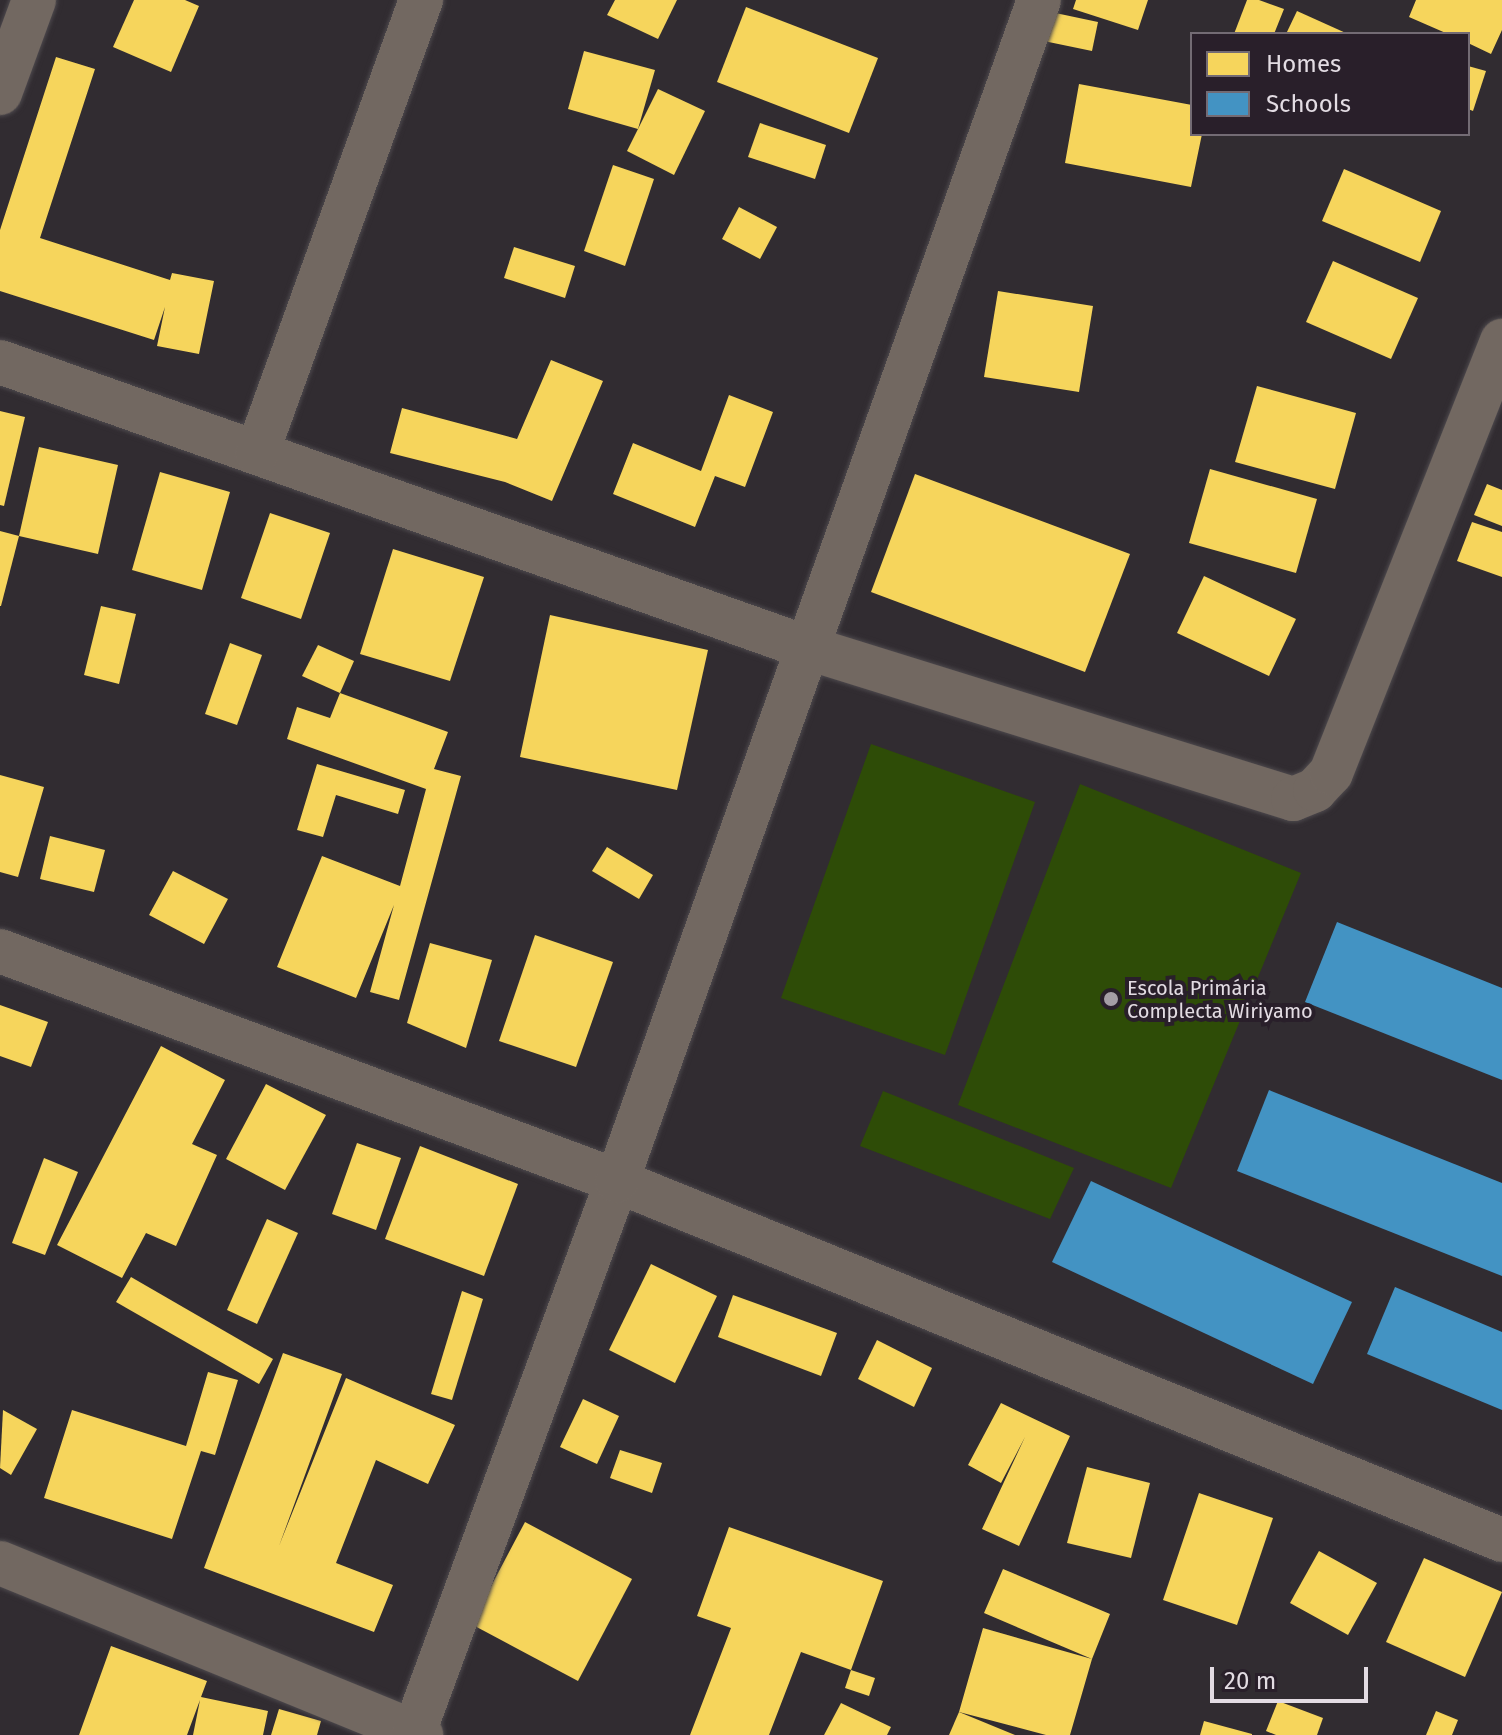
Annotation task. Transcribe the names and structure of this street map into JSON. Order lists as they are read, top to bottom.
{
  "places": ["Escola Primária Complecta Wiriyamo"],
  "legend": ["Homes", "Schools"],
  "scale_bar": "20 m"
}
